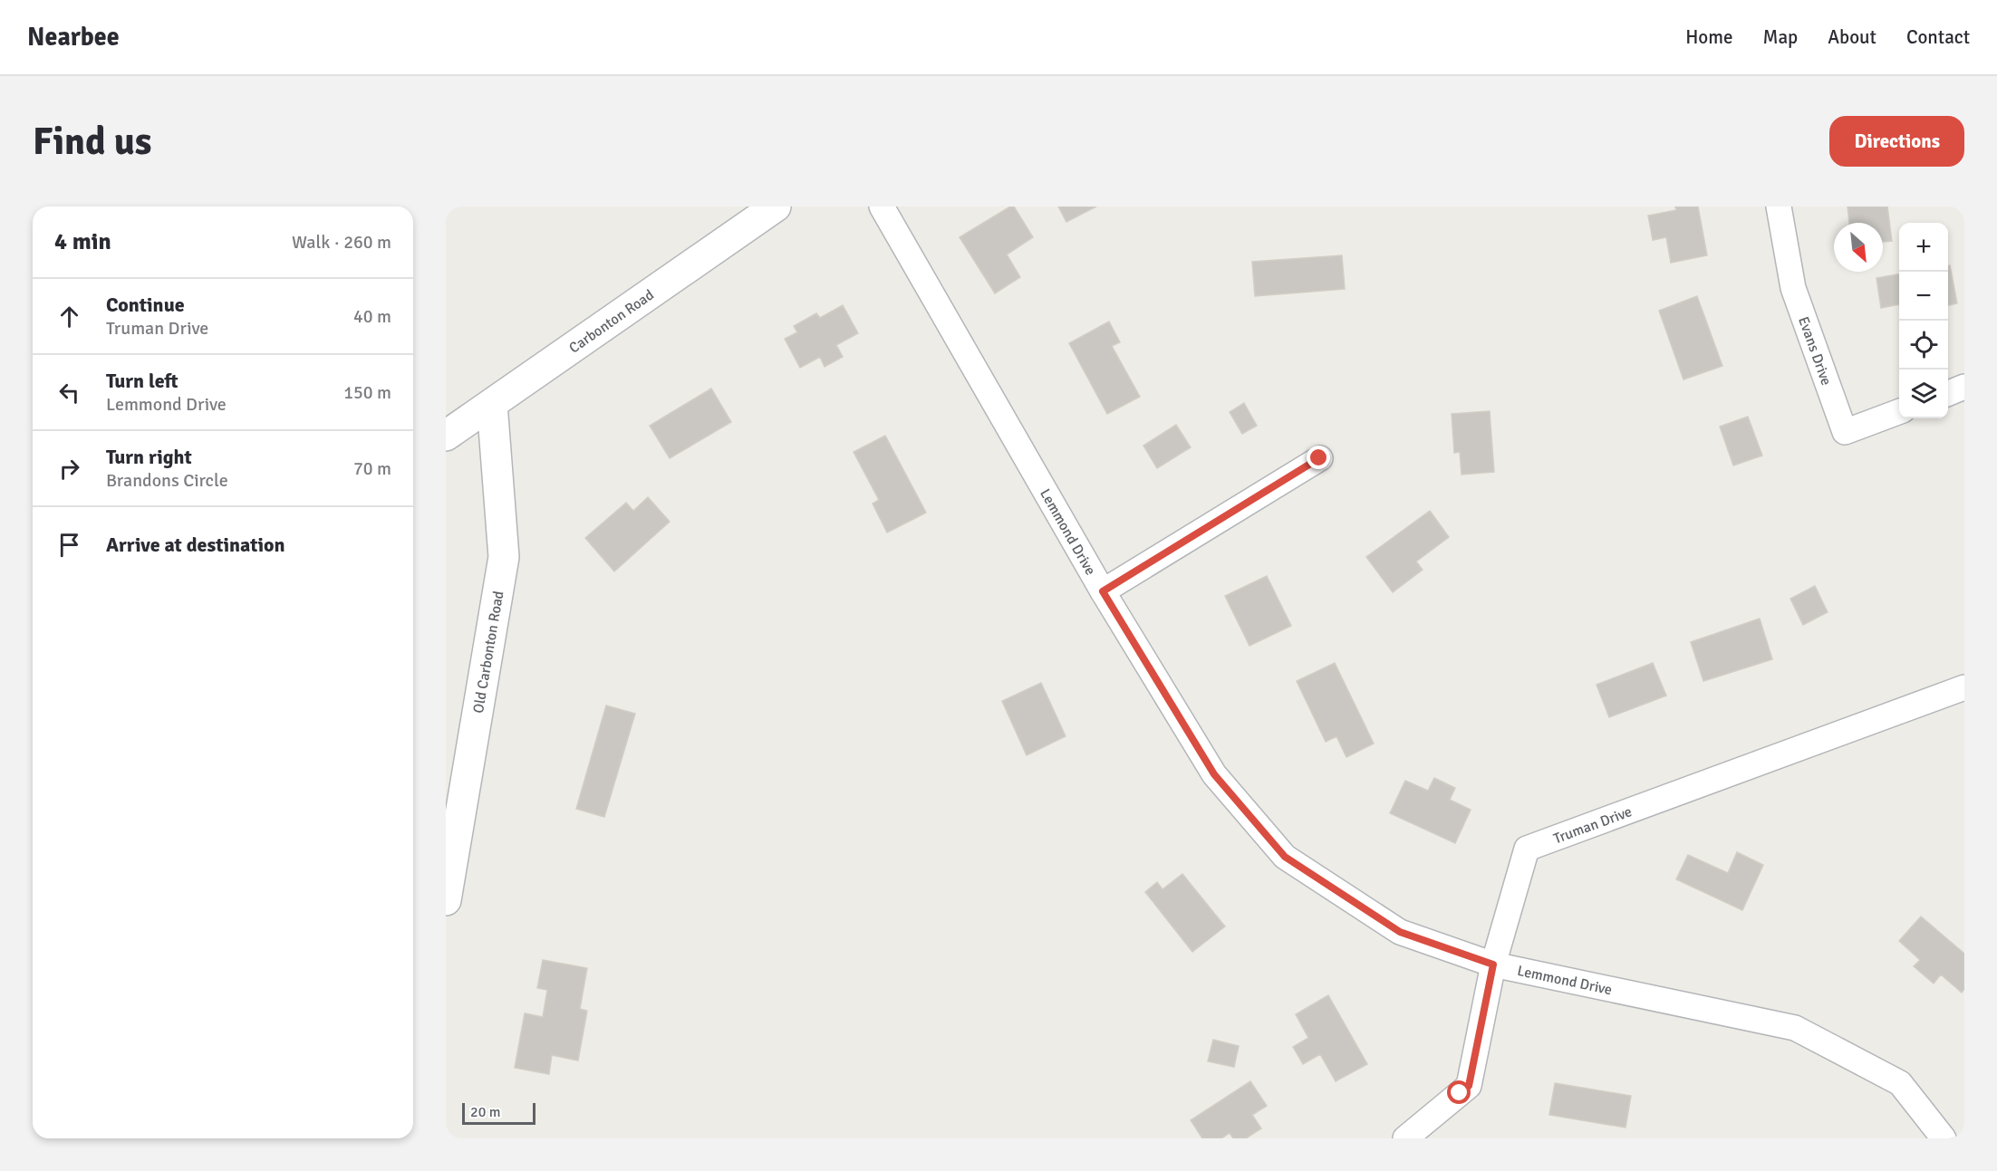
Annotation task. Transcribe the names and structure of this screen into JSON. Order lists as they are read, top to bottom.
{
  "streets": {
    "street": [
      "Carbonton Road",
      "Evans Drive",
      "Lemmond Drive",
      "Old Carbonton Road",
      "Truman Drive"
    ]
  },
  "crossings": [
    ["Carbonton Road", "Old Carbonton Road"],
    ["Lemmond Drive", "Truman Drive"]
  ],
  "scale_bar": "20 m",
  "north": "bottom right",
  "page": {
    "header": "Nearbee",
    "nav": [
      "Home",
      "Map",
      "About",
      "Contact"
    ],
    "buttons": "Directions",
    "title": "Find us",
    "heading": ["4 min", "Walk · 260 m"],
    "map_buttons": ["+", "−"],
    "list": [
      ["Continue", "Truman Drive", "40 m"],
      ["Turn left", "Lemmond Drive", "150 m"],
      ["Turn right", "Brandons Circle", "70 m"],
      "Arrive at destination"
    ],
    "scale": "20 m"
  }
}
